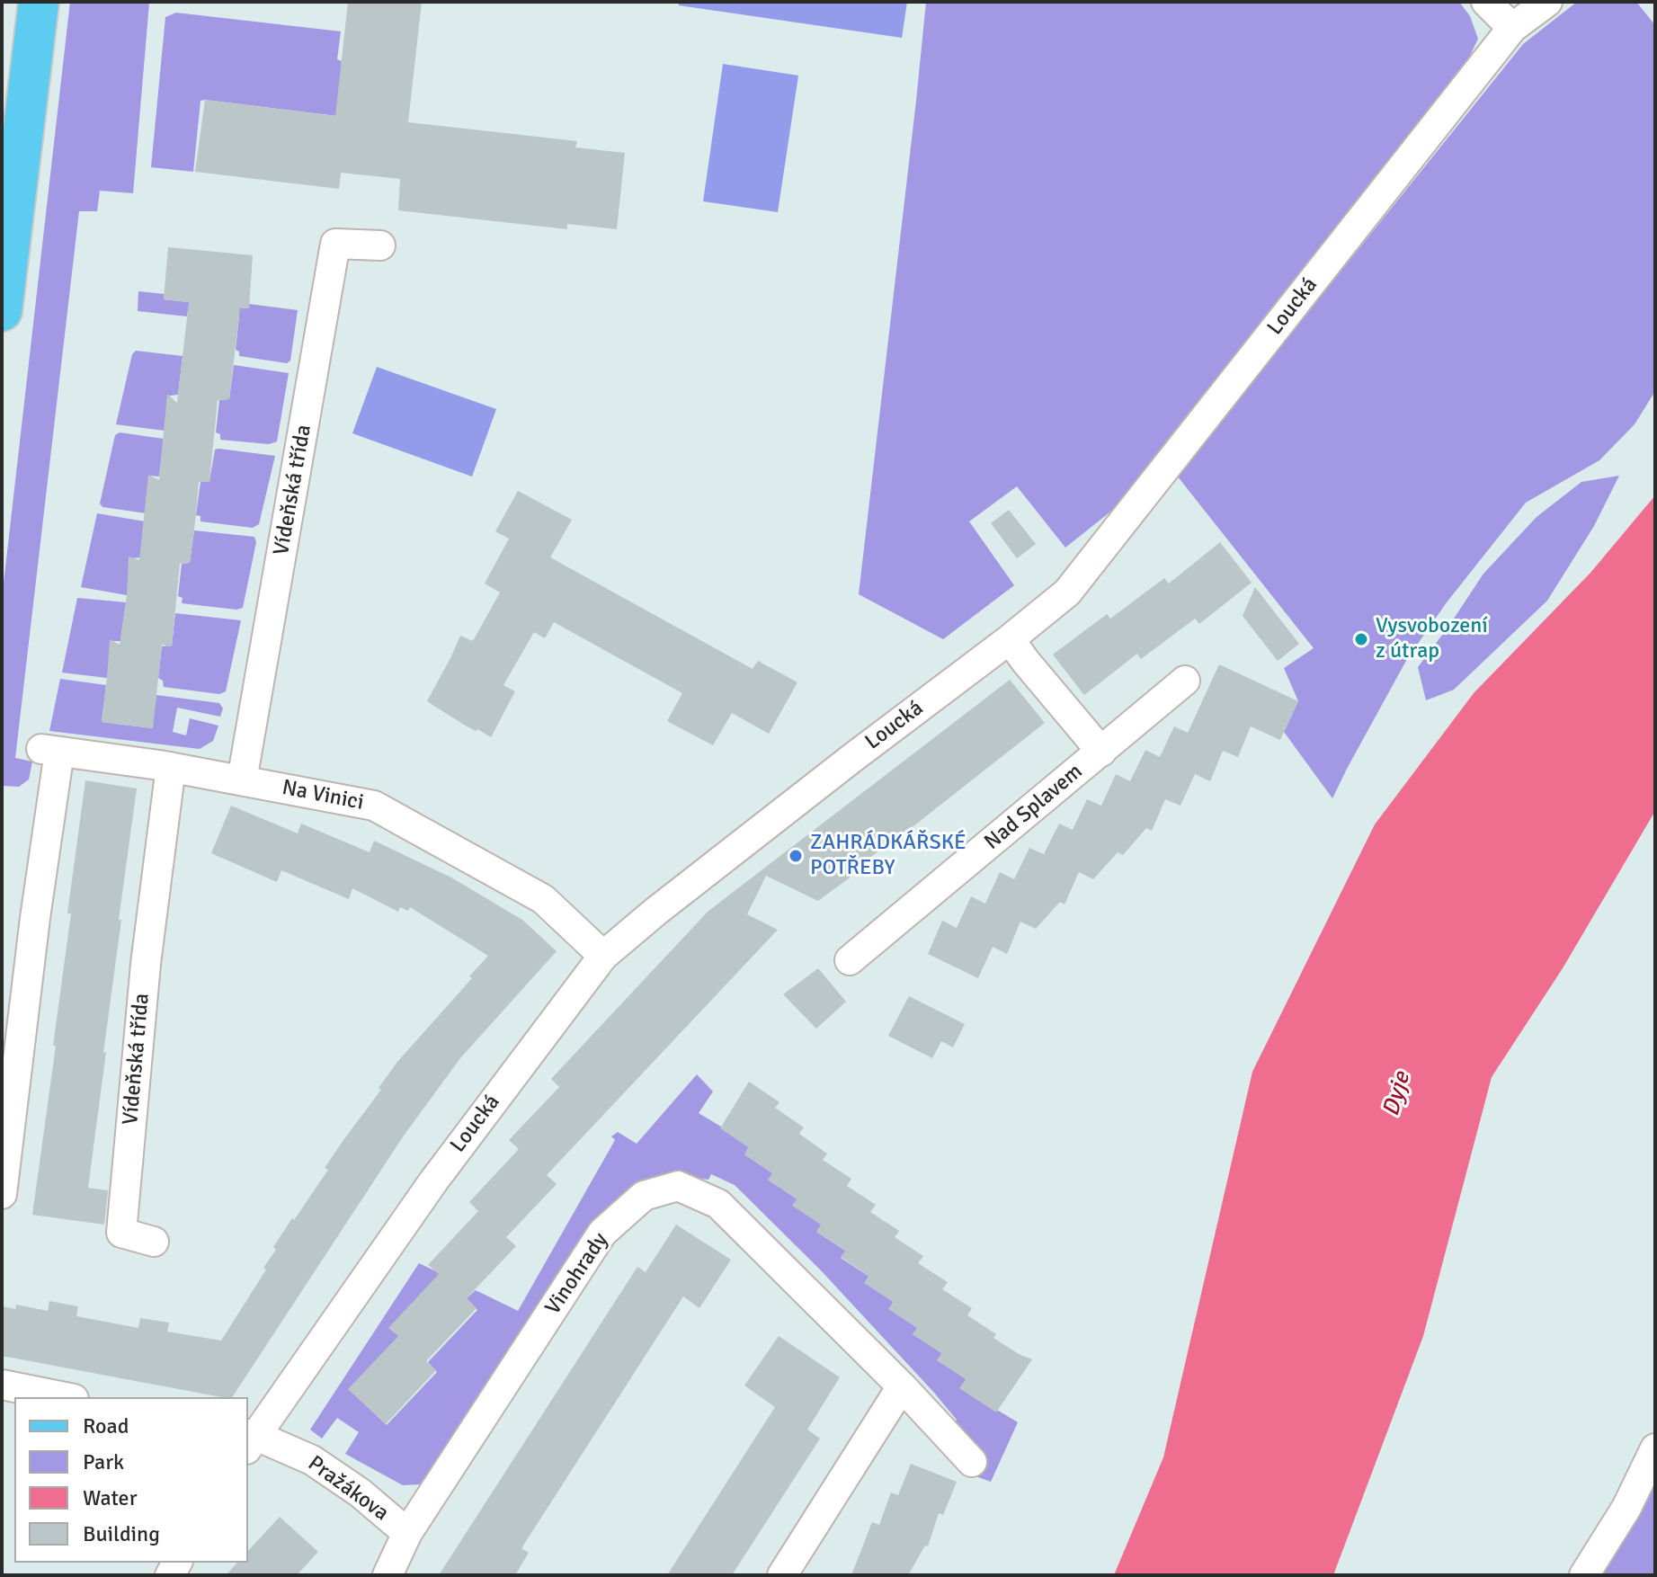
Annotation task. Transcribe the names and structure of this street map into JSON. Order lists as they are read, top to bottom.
{
  "streets": {
    "street": [
      "Loucká",
      "Vídeňská třída",
      "Na Vinici",
      "Nad Splavem",
      "Vinohrady",
      "Pražákova"
    ]
  },
  "crossings": [
    ["Loucká", "Na Vinici"],
    ["Loucká", "Pražákova"],
    ["Vídeňská třída", "Na Vinici"],
    ["Vinohrady", "Pražákova"]
  ],
  "water": ["Dyje"],
  "places": ["Vysvobození z útrap", "ZAHRÁDKÁŘSKÉ POTŘEBY"],
  "legend": [
    "Road",
    "Park",
    "Water",
    "Building"
  ]
}
